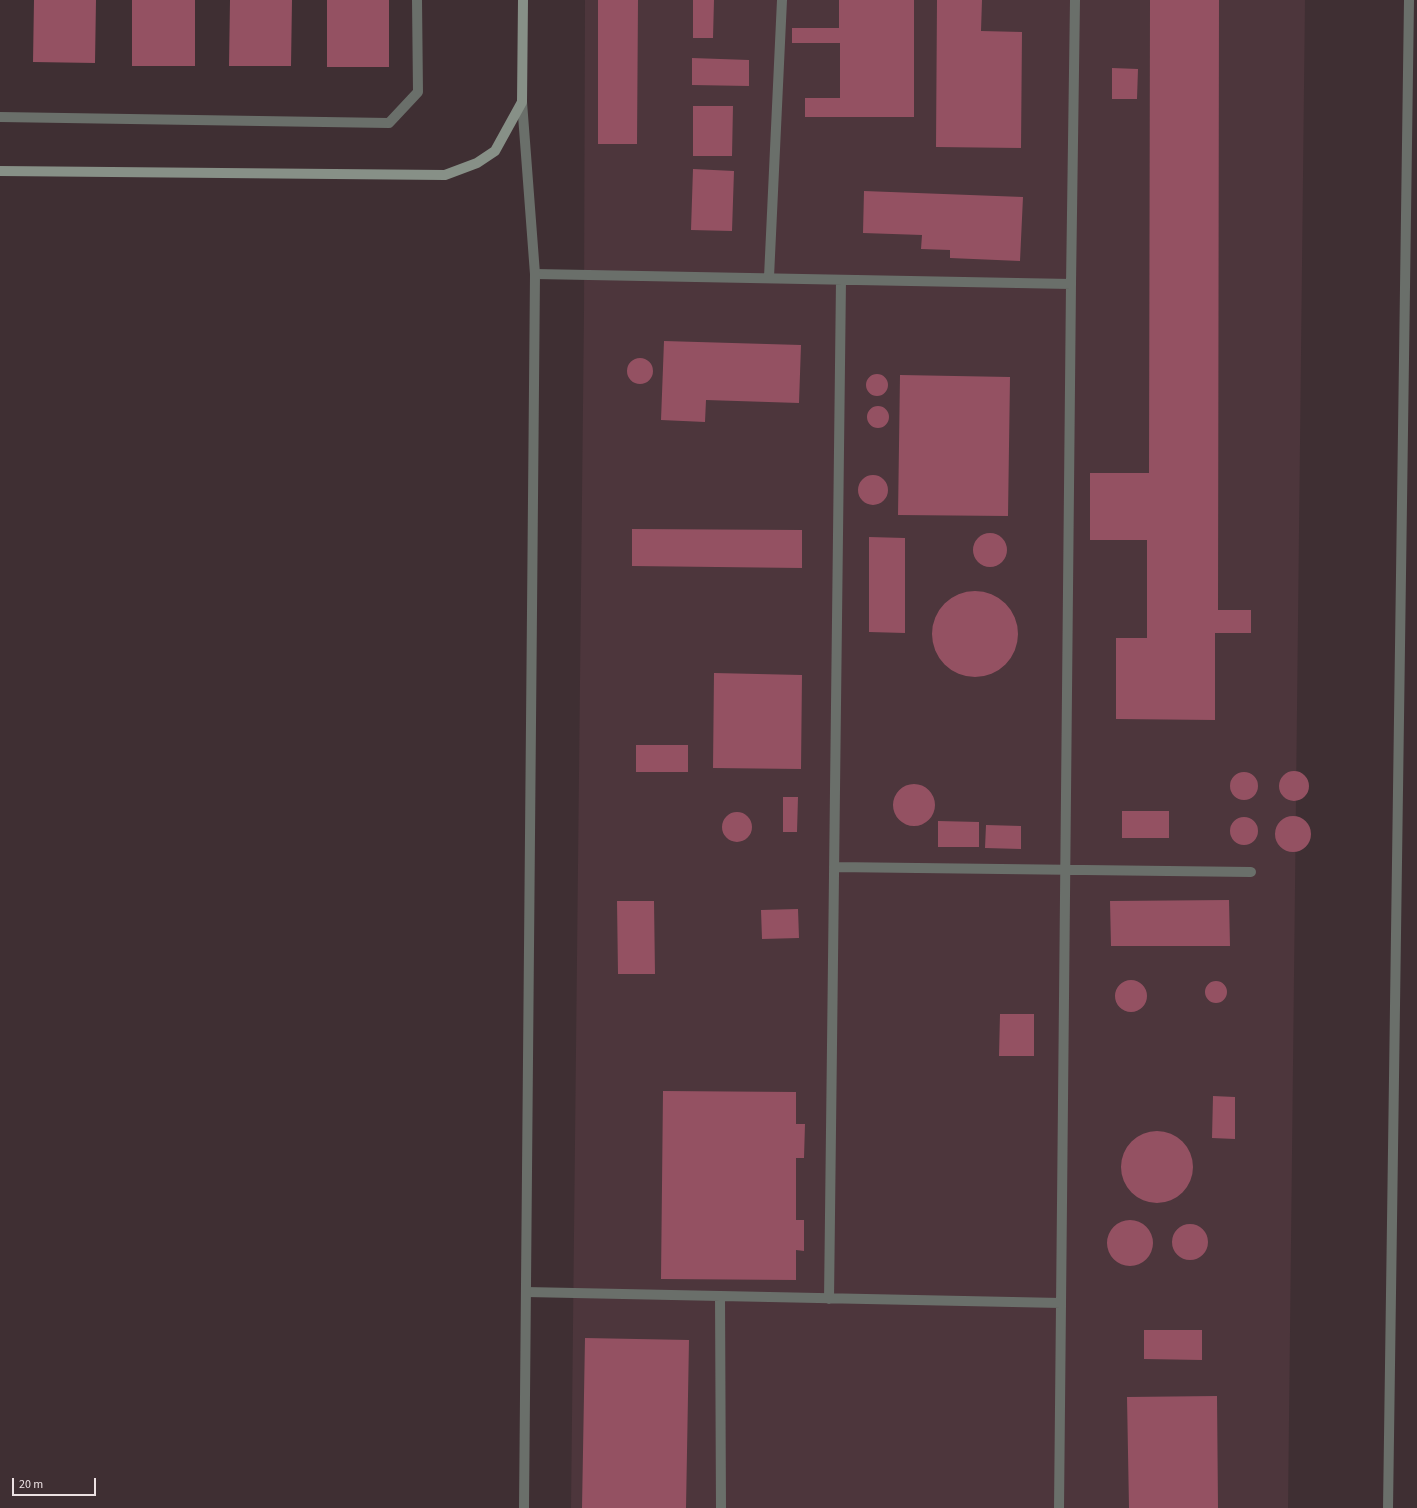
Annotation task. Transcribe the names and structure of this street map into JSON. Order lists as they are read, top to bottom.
{
  "scale_bar": "20 m"
}
